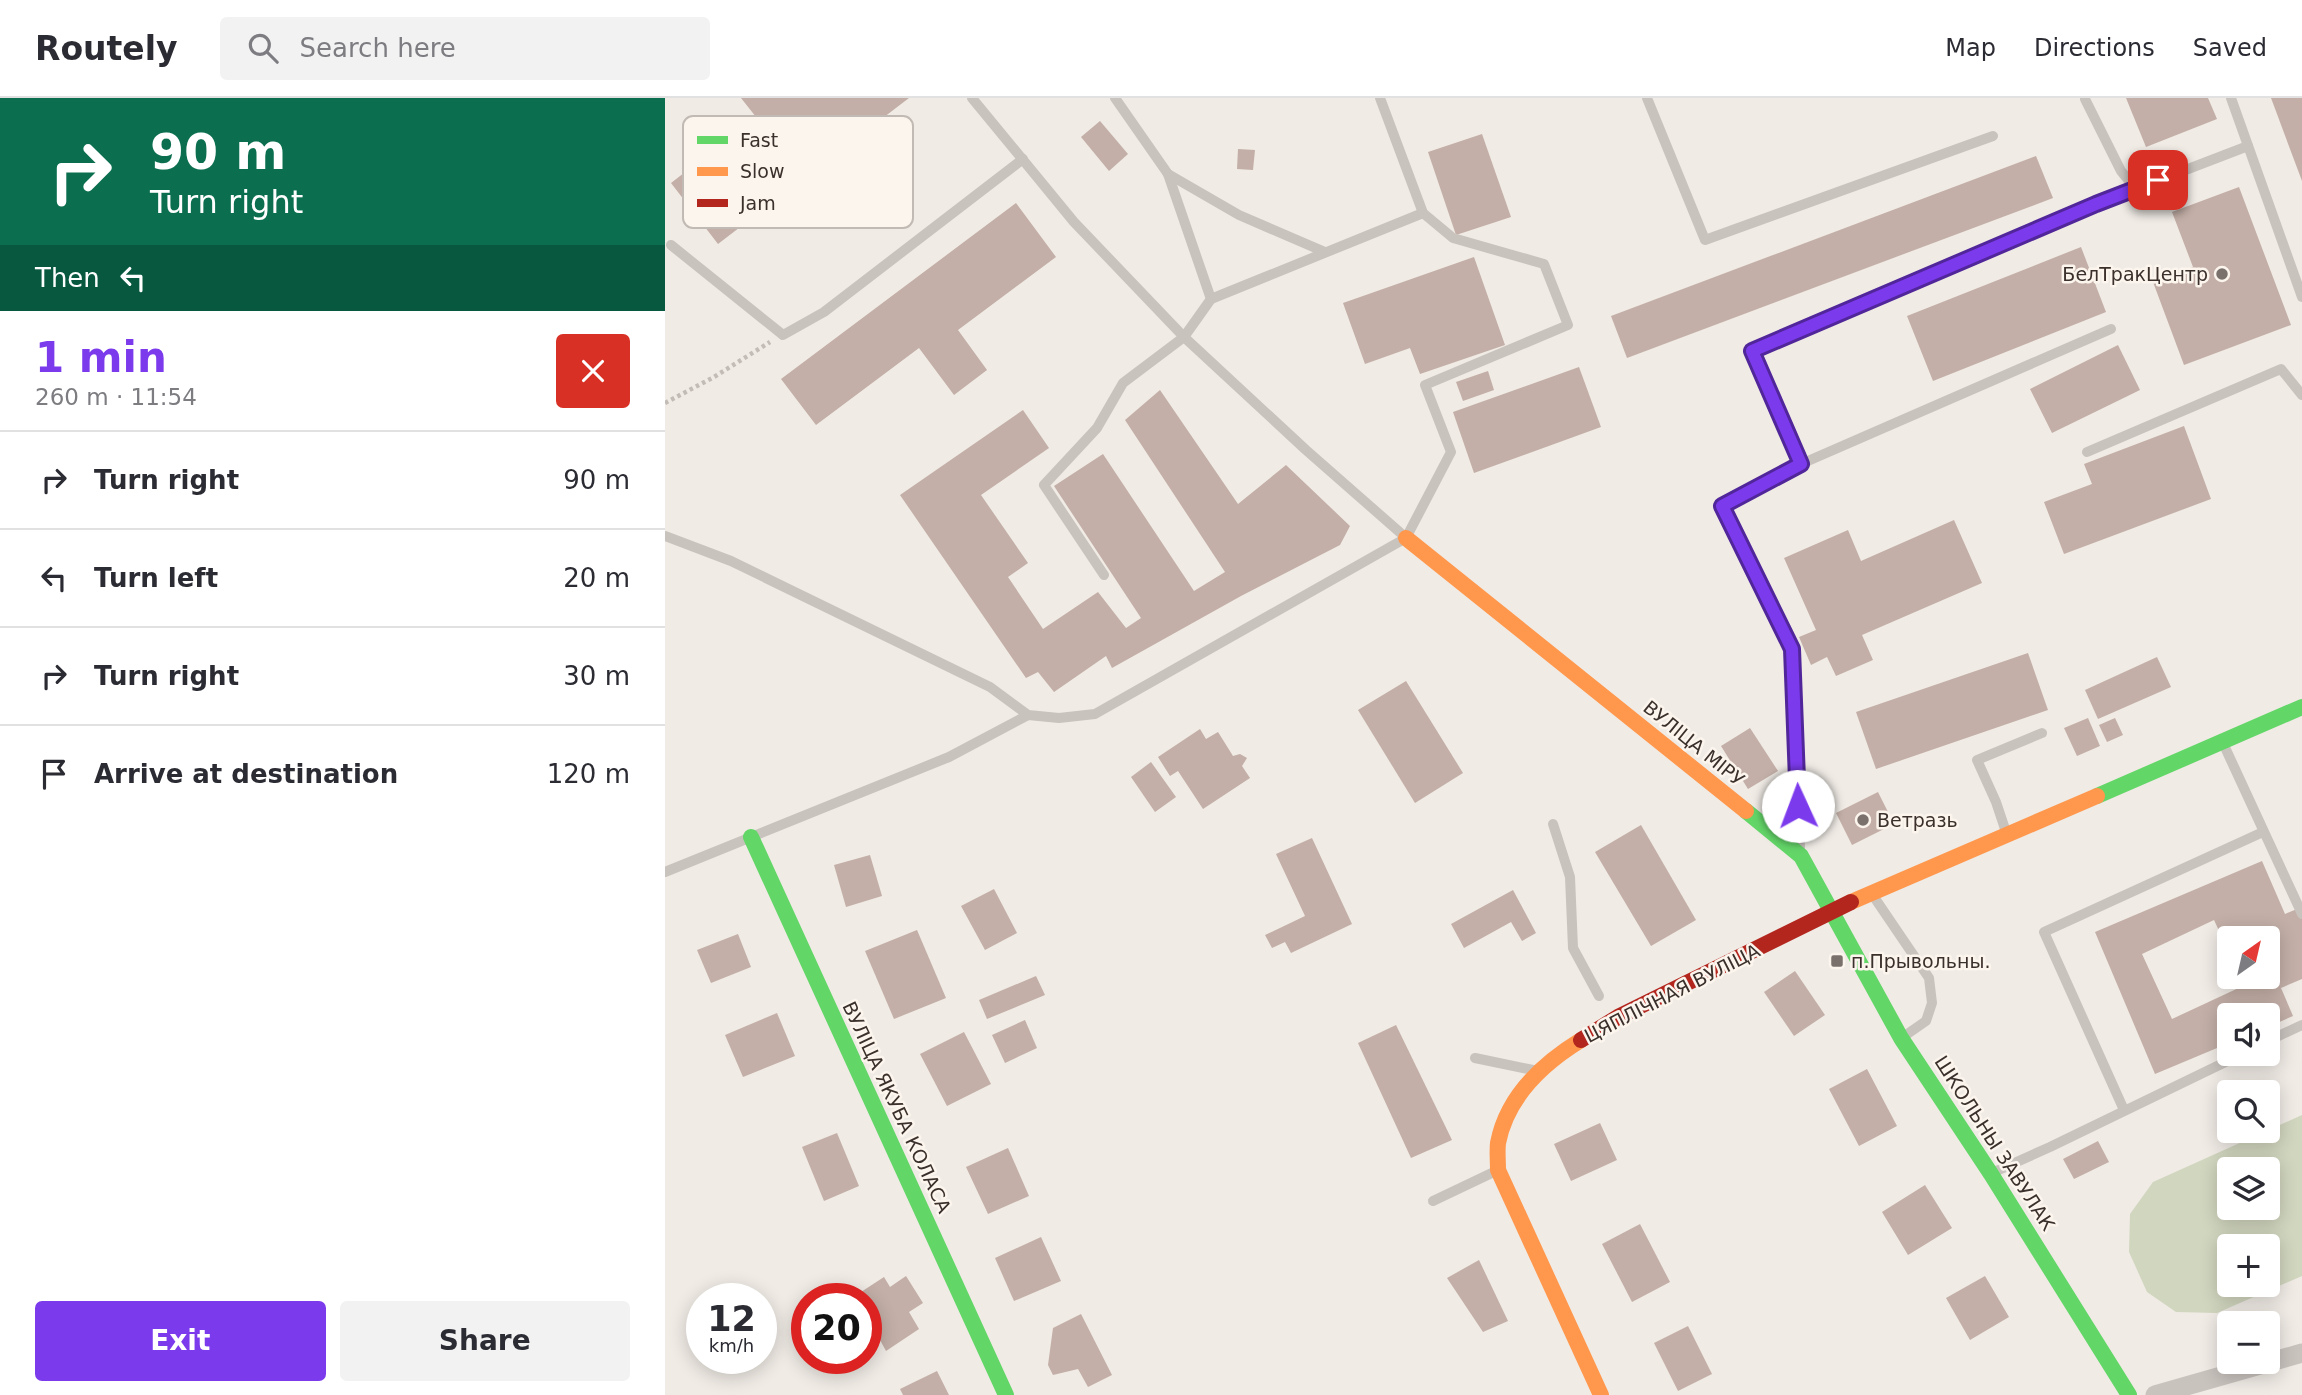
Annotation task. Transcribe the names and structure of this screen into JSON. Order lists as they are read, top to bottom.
{
  "streets": {
    "street": [
      "ВУЛІЦА МІРУ",
      "ЦЯПЛІЧНАЯ ВУЛІЦА",
      "ВУЛІЦА ЯКУБА КОЛАСА",
      "ШКОЛЬНЫ ЗАВУЛАК"
    ]
  },
  "crossings": [
    ["ВУЛІЦА МІРУ", "ЦЯПЛІЧНАЯ ВУЛІЦА"],
    ["ВУЛІЦА МІРУ", "ШКОЛЬНЫ ЗАВУЛАК"],
    ["ЦЯПЛІЧНАЯ ВУЛІЦА", "ШКОЛЬНЫ ЗАВУЛАК"]
  ],
  "places": {
    "other": ["БелТракЦентр", "Ветразь"],
    "transit": ["п.Прывольны."]
  },
  "legend": ["Fast", "Slow", "Jam"],
  "north": "top right",
  "page": {
    "header": "Routely",
    "search": "Search here",
    "nav": ["Map", "Directions", "Saved"],
    "turn": ["90 m", "Turn right"],
    "then": "Then",
    "heading": ["1 min", "260 m · 11:54"],
    "list": [
      {
        "name": "Turn right",
        "value": "90 m"
      },
      {
        "name": "Turn left",
        "value": "20 m"
      },
      {
        "name": "Turn right",
        "value": "30 m"
      },
      {
        "name": "Arrive at destination",
        "value": "120 m"
      }
    ],
    "map_buttons": ["+", "−"],
    "speed": "12 km/h",
    "limit": "20",
    "buttons": ["Exit", "Share"]
  }
}
